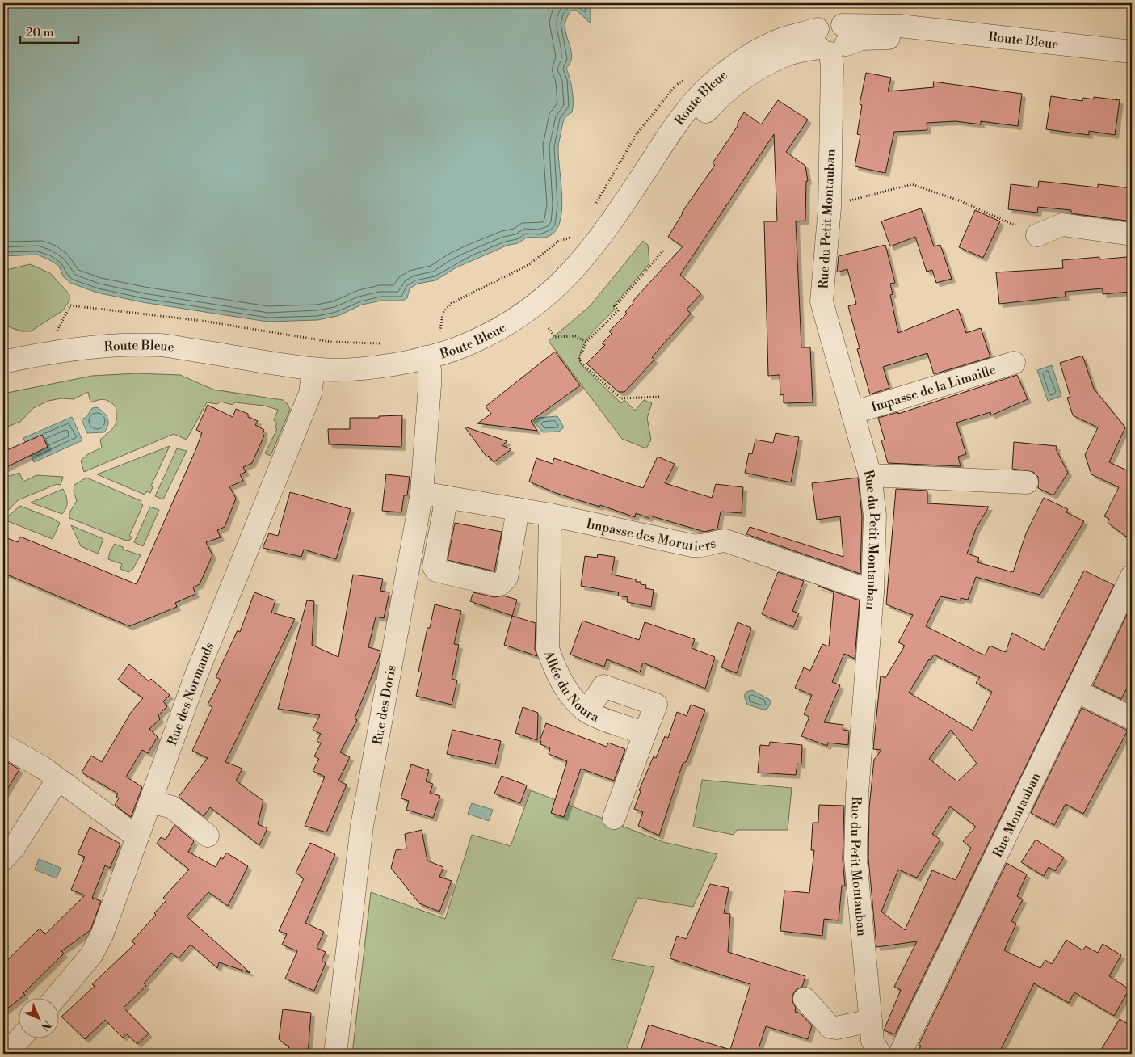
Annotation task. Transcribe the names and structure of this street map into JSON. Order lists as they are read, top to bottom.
{
  "streets": {
    "street": [
      "Route Bleue",
      "Rue du Petit Montauban",
      "Impasse de la Limaille",
      "Impasse des Morutiers",
      "Allée du Noura",
      "Rue des Normands",
      "Rue des Doris",
      "Rue Montauban"
    ]
  },
  "crossings": [
    ["Route Bleue", "Rue du Petit Montauban"],
    ["Route Bleue", "Rue des Normands"],
    ["Route Bleue", "Rue des Doris"],
    ["Rue du Petit Montauban", "Impasse de la Limaille"],
    ["Rue du Petit Montauban", "Impasse des Morutiers"],
    ["Impasse des Morutiers", "Allée du Noura"],
    ["Impasse des Morutiers", "Rue des Doris"]
  ],
  "scale_bar": "20 m",
  "north": "bottom right"
}
